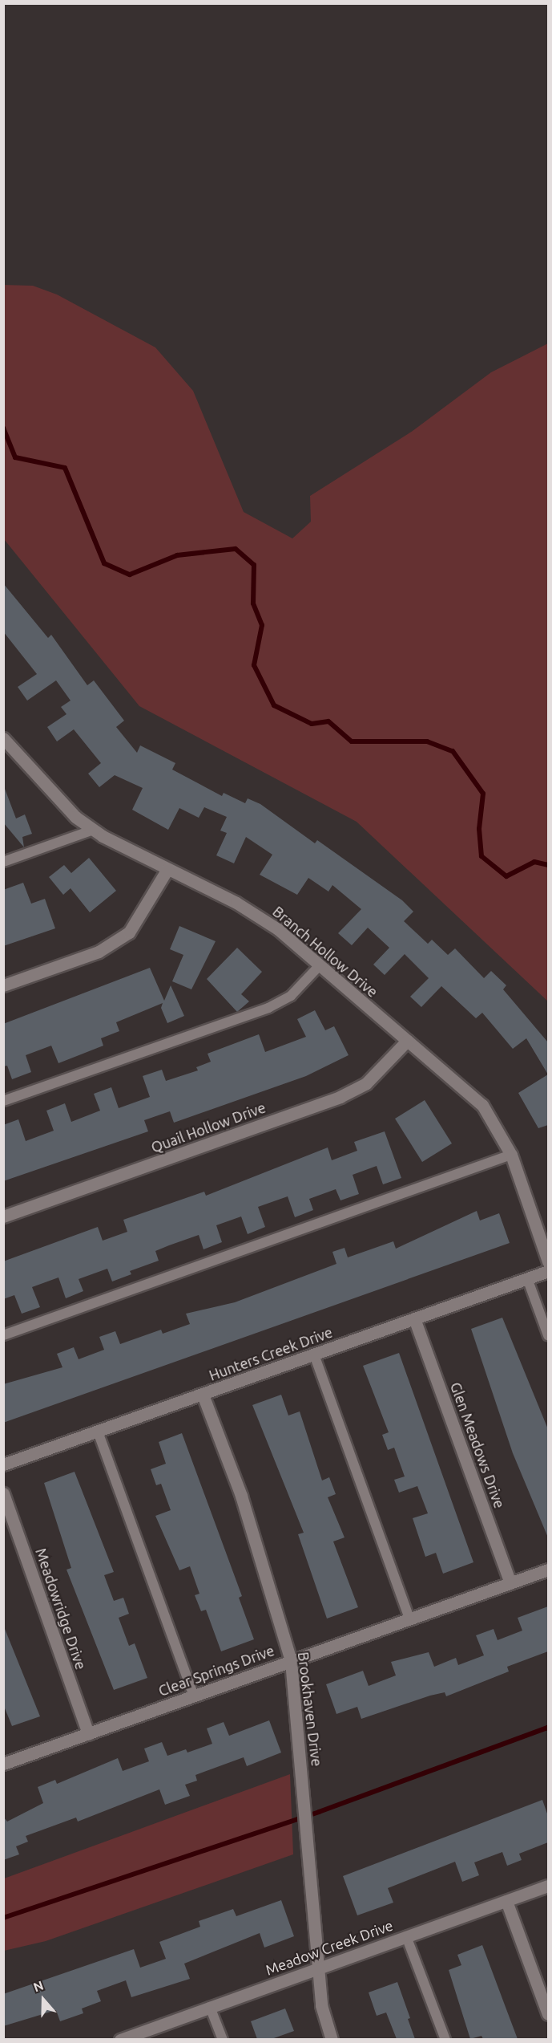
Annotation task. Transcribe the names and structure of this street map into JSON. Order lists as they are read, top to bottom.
{
  "streets": {
    "street": [
      "Branch Hollow Drive",
      "Quail Hollow Drive",
      "Hunters Creek Drive",
      "Glen Meadows Drive",
      "Meadowridge Drive",
      "Clear Springs Drive",
      "Brookhaven Drive",
      "Meadow Creek Drive"
    ]
  },
  "crossings": [
    ["Branch Hollow Drive", "Quail Hollow Drive"],
    ["Hunters Creek Drive", "Glen Meadows Drive"],
    ["Hunters Creek Drive", "Brookhaven Drive"],
    ["Glen Meadows Drive", "Clear Springs Drive"],
    ["Meadowridge Drive", "Clear Springs Drive"],
    ["Clear Springs Drive", "Brookhaven Drive"],
    ["Brookhaven Drive", "Meadow Creek Drive"]
  ],
  "north": "top"
}
